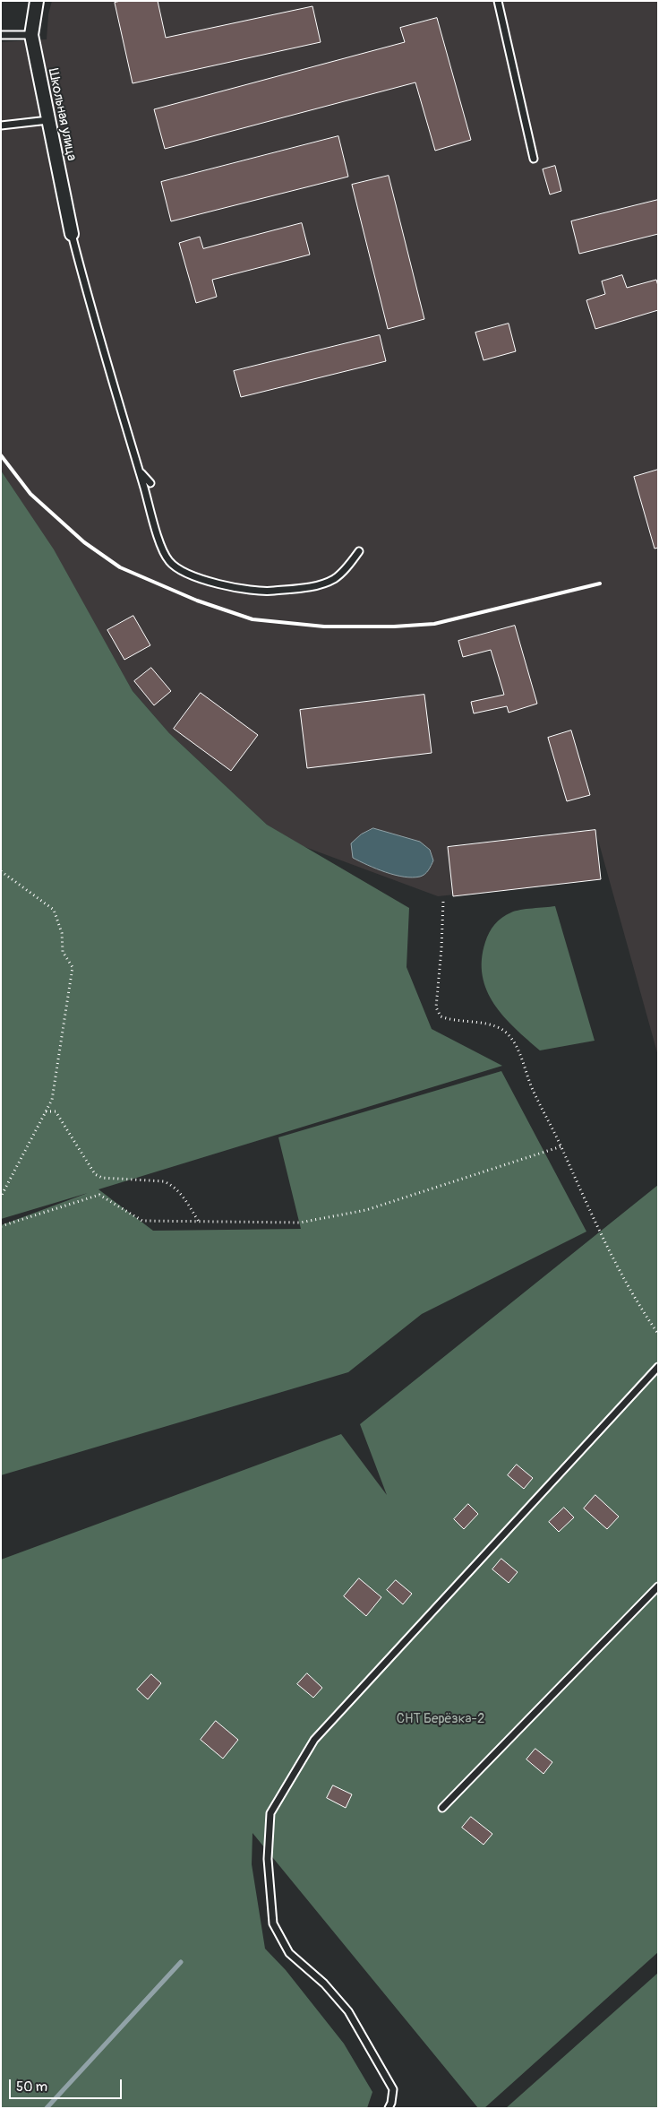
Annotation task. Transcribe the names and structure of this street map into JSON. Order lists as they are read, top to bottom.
{
  "streets": {
    "street": ["Школьная улица"]
  },
  "parks": ["СНТ Берёзка-2"],
  "scale_bar": "50 m"
}
